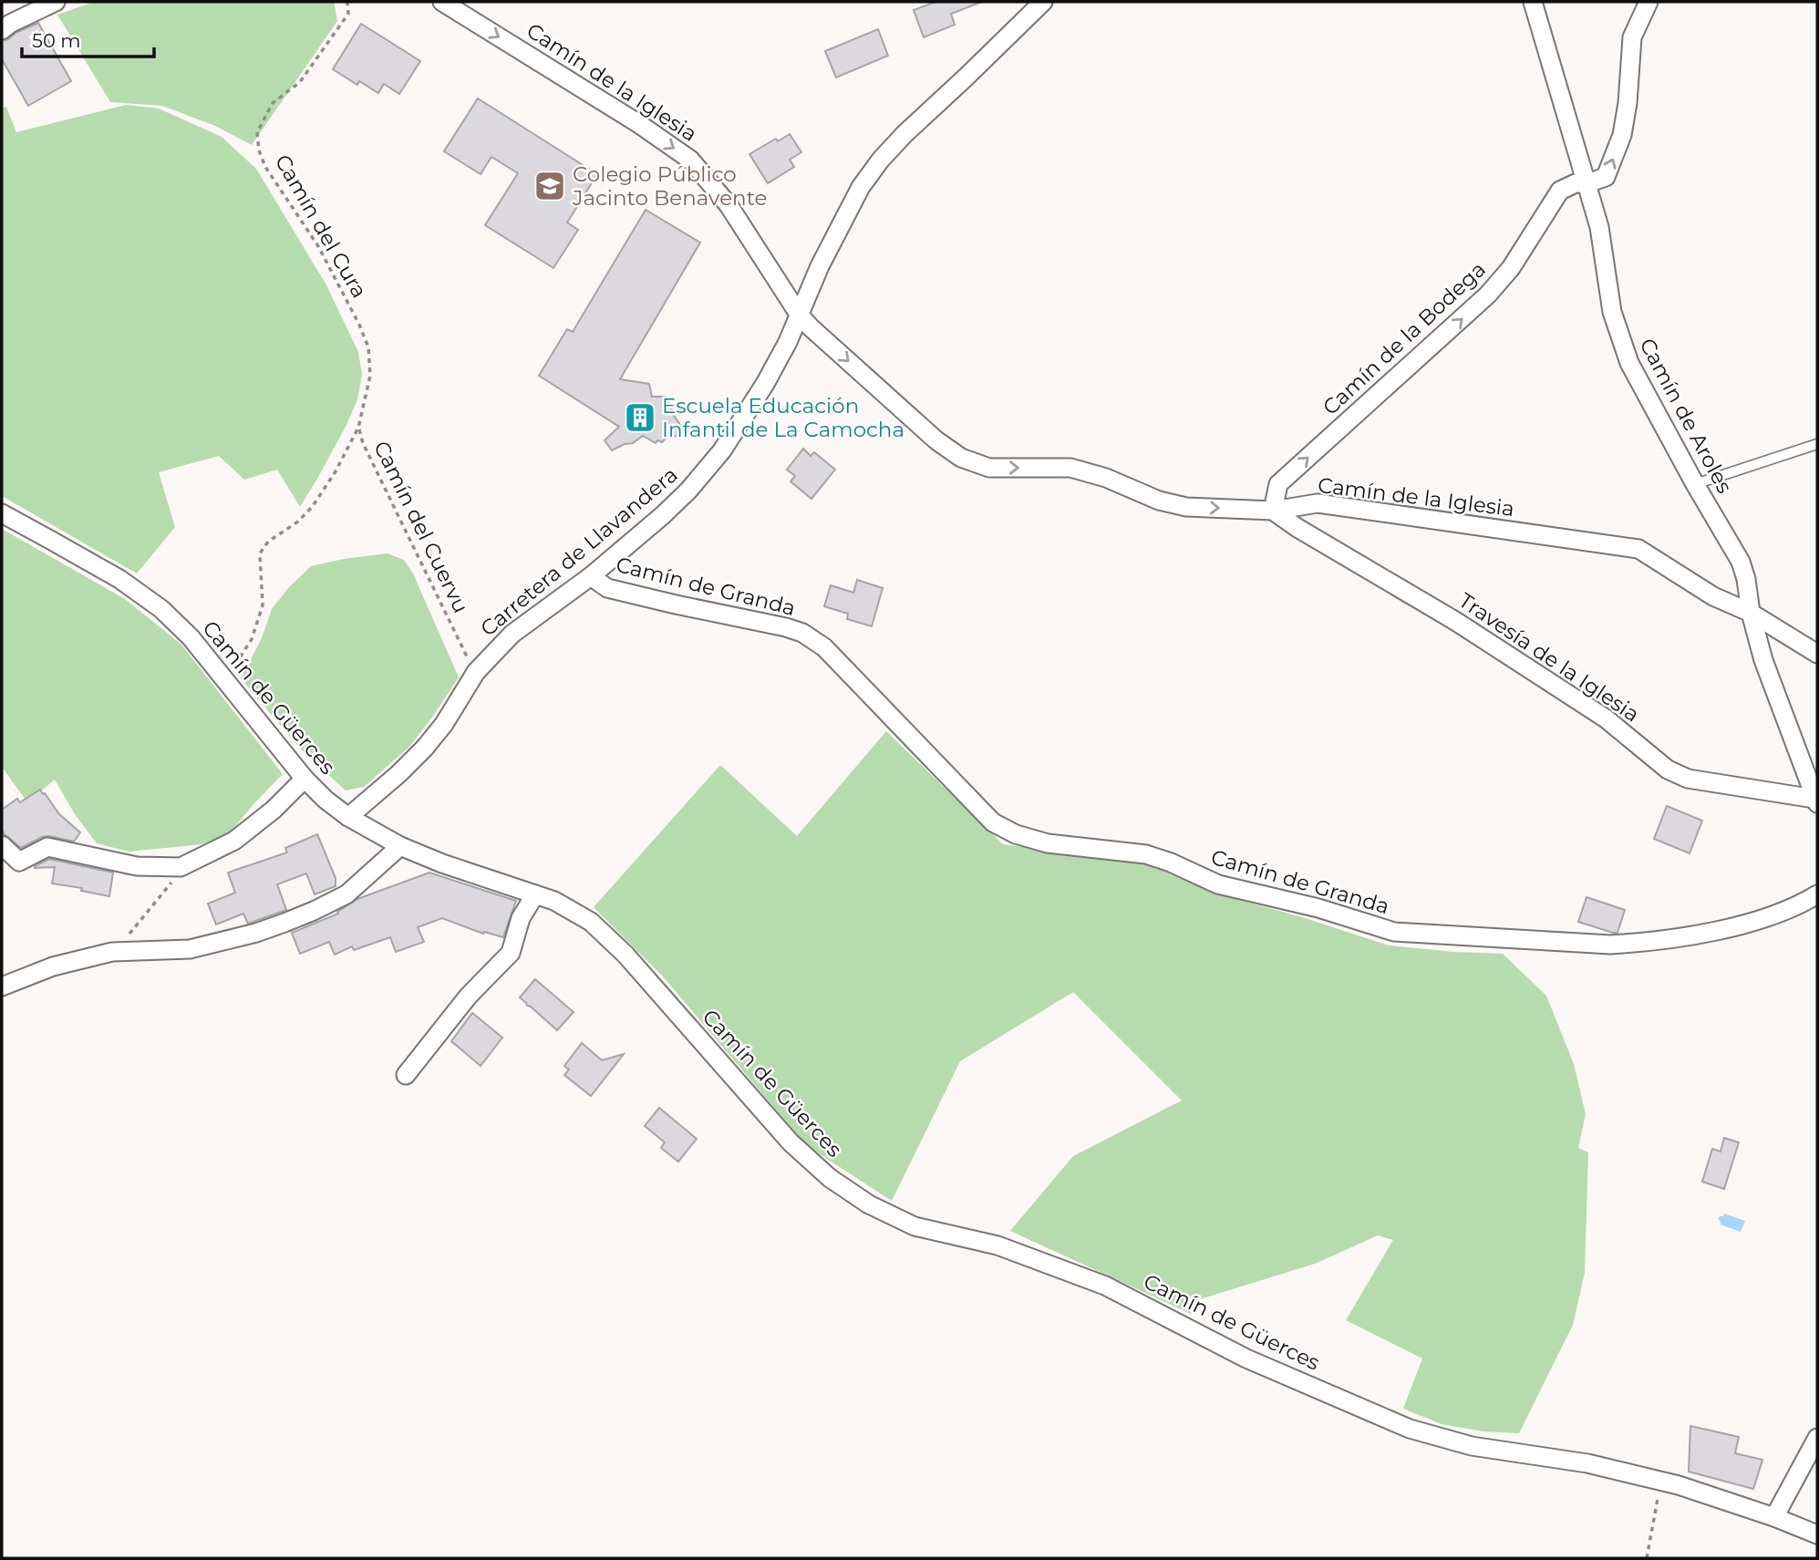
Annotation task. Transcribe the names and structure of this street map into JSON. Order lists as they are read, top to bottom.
{
  "streets": {
    "street": [
      "Camín de la Iglesia",
      "Camín de la Bodega",
      "Camín de Aroles",
      "Carretera de Llavandera",
      "Camín de Granda",
      "Travesía de la Iglesia",
      "Camín de Güerces"
    ],
    "path": ["Camín del Cura", "Camín del Cuervu"]
  },
  "crossings": [
    ["Camín de la Iglesia", "Camín de la Bodega"],
    ["Camín de la Iglesia", "Camín de Aroles"],
    ["Camín de la Iglesia", "Carretera de Llavandera"],
    ["Camín de la Iglesia", "Travesía de la Iglesia"],
    ["Camín del Cura", "Camín del Cuervu"],
    ["Camín del Cura", "Camín de Güerces"],
    ["Camín de la Bodega", "Camín de Aroles"],
    ["Camín de la Bodega", "Travesía de la Iglesia"],
    ["Camín de Aroles", "Travesía de la Iglesia"],
    ["Camín del Cuervu", "Carretera de Llavandera"],
    ["Carretera de Llavandera", "Camín de Granda"],
    ["Carretera de Llavandera", "Camín de Güerces"]
  ],
  "one_way": ["Camín de la Iglesia", "Camín de la Bodega"],
  "places": {
    "school or university": ["Colegio Público Jacinto Benavente"],
    "building": ["Escuela Educación Infantil de La Camocha"]
  },
  "scale_bar": "50 m"
}
